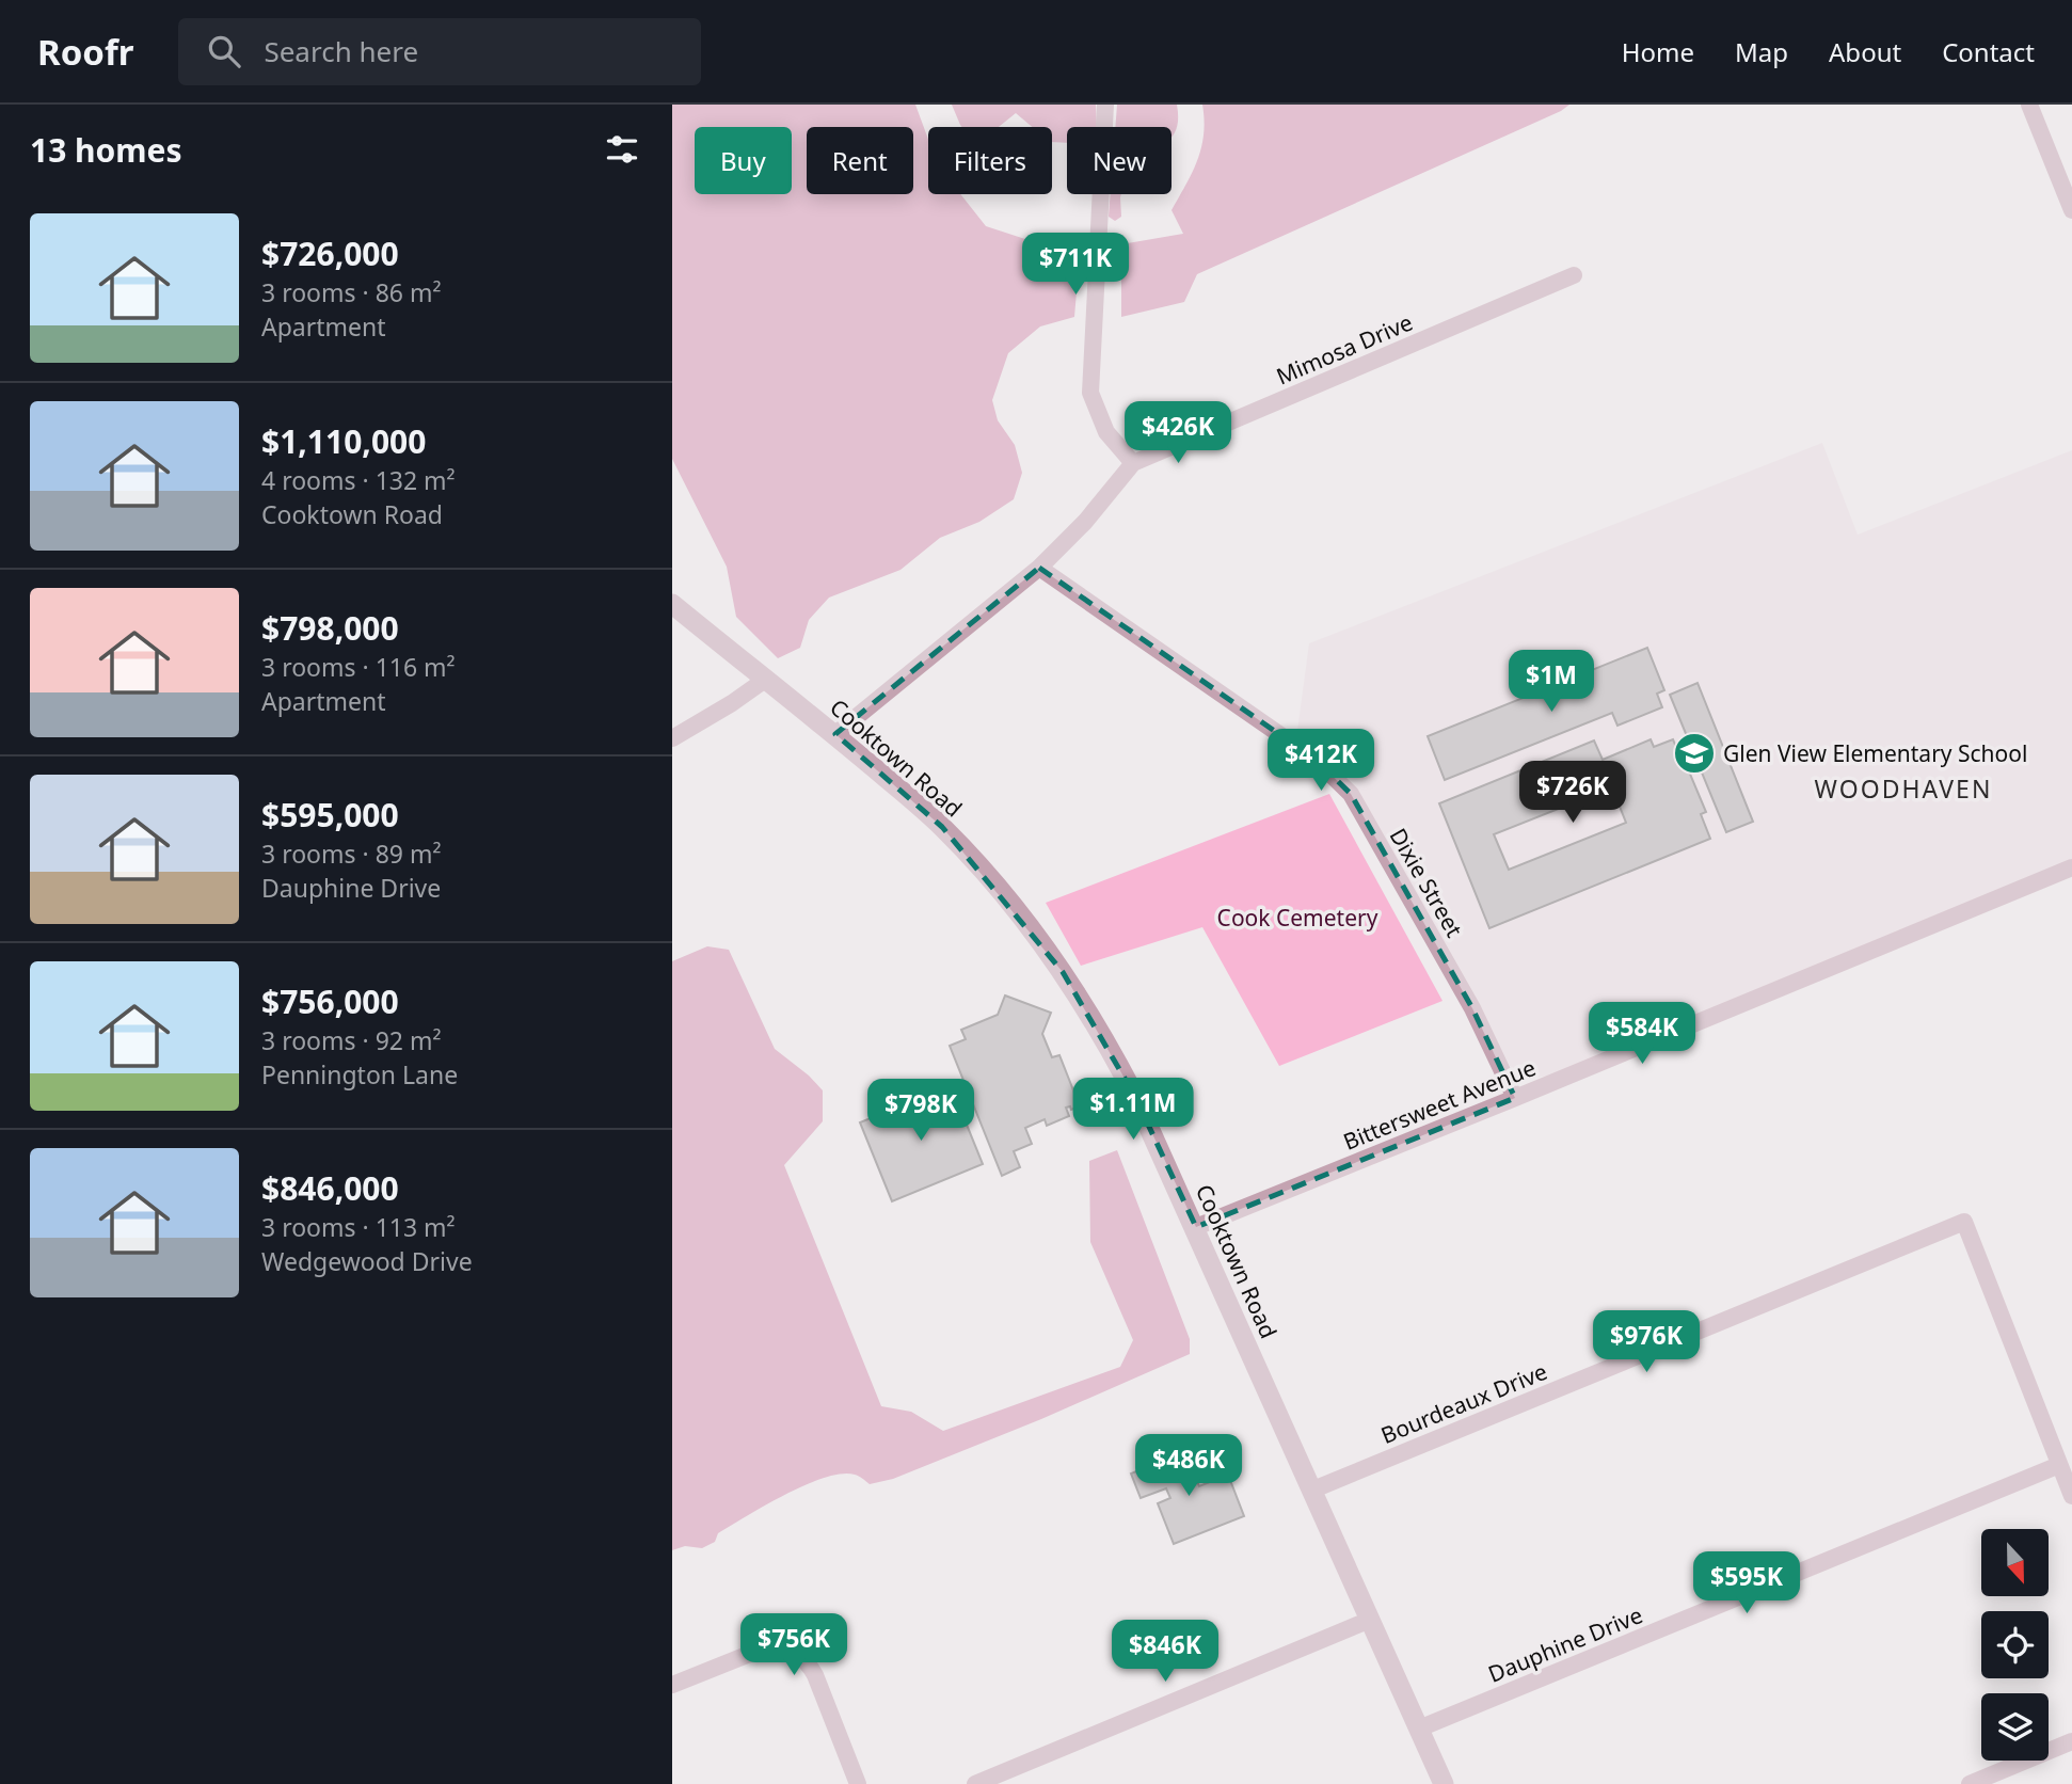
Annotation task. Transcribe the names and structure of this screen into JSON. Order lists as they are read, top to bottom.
{
  "streets": {
    "street": [
      "Mimosa Drive",
      "Cooktown Road",
      "Dixie Street",
      "Bittersweet Avenue",
      "Bourdeaux Drive",
      "Dauphine Drive"
    ]
  },
  "crossings": [
    ["Mimosa Drive", "Cooktown Road"],
    ["Mimosa Drive", "Dixie Street"],
    ["Cooktown Road", "Bittersweet Avenue"],
    ["Cooktown Road", "Bourdeaux Drive"],
    ["Cooktown Road", "Dauphine Drive"],
    ["Dixie Street", "Bittersweet Avenue"],
    ["Bourdeaux Drive", "Dauphine Drive"]
  ],
  "districts": ["WOODHAVEN"],
  "parks": ["Cook Cemetery"],
  "places": {
    "school or university": ["Glen View Elementary School"]
  },
  "north": "bottom",
  "page": {
    "header": "Roofr",
    "search": "Search here",
    "nav": [
      "Home",
      "Map",
      "About",
      "Contact"
    ],
    "heading": "13 homes",
    "chip": [
      "Buy",
      "Rent",
      "Filters",
      "New"
    ],
    "list": [
      {
        "name": "$726,000",
        "note": "3 rooms · 86 m² · Apartment"
      },
      {
        "name": "$1,110,000",
        "note": "4 rooms · 132 m² · Cooktown Road"
      },
      {
        "name": "$798,000",
        "note": "3 rooms · 116 m² · Apartment"
      },
      {
        "name": "$595,000",
        "note": "3 rooms · 89 m² · Dauphine Drive"
      },
      {
        "name": "$756,000",
        "note": "3 rooms · 92 m² · Pennington Lane"
      },
      {
        "name": "$846,000",
        "note": "3 rooms · 113 m² · Wedgewood Drive"
      }
    ],
    "price": [
      "$711K",
      "$426K",
      "$1M",
      "$412K",
      "$726K",
      "$584K",
      "$1.11M",
      "$798K",
      "$976K",
      "$486K",
      "$595K",
      "$756K",
      "$846K"
    ]
  }
}
